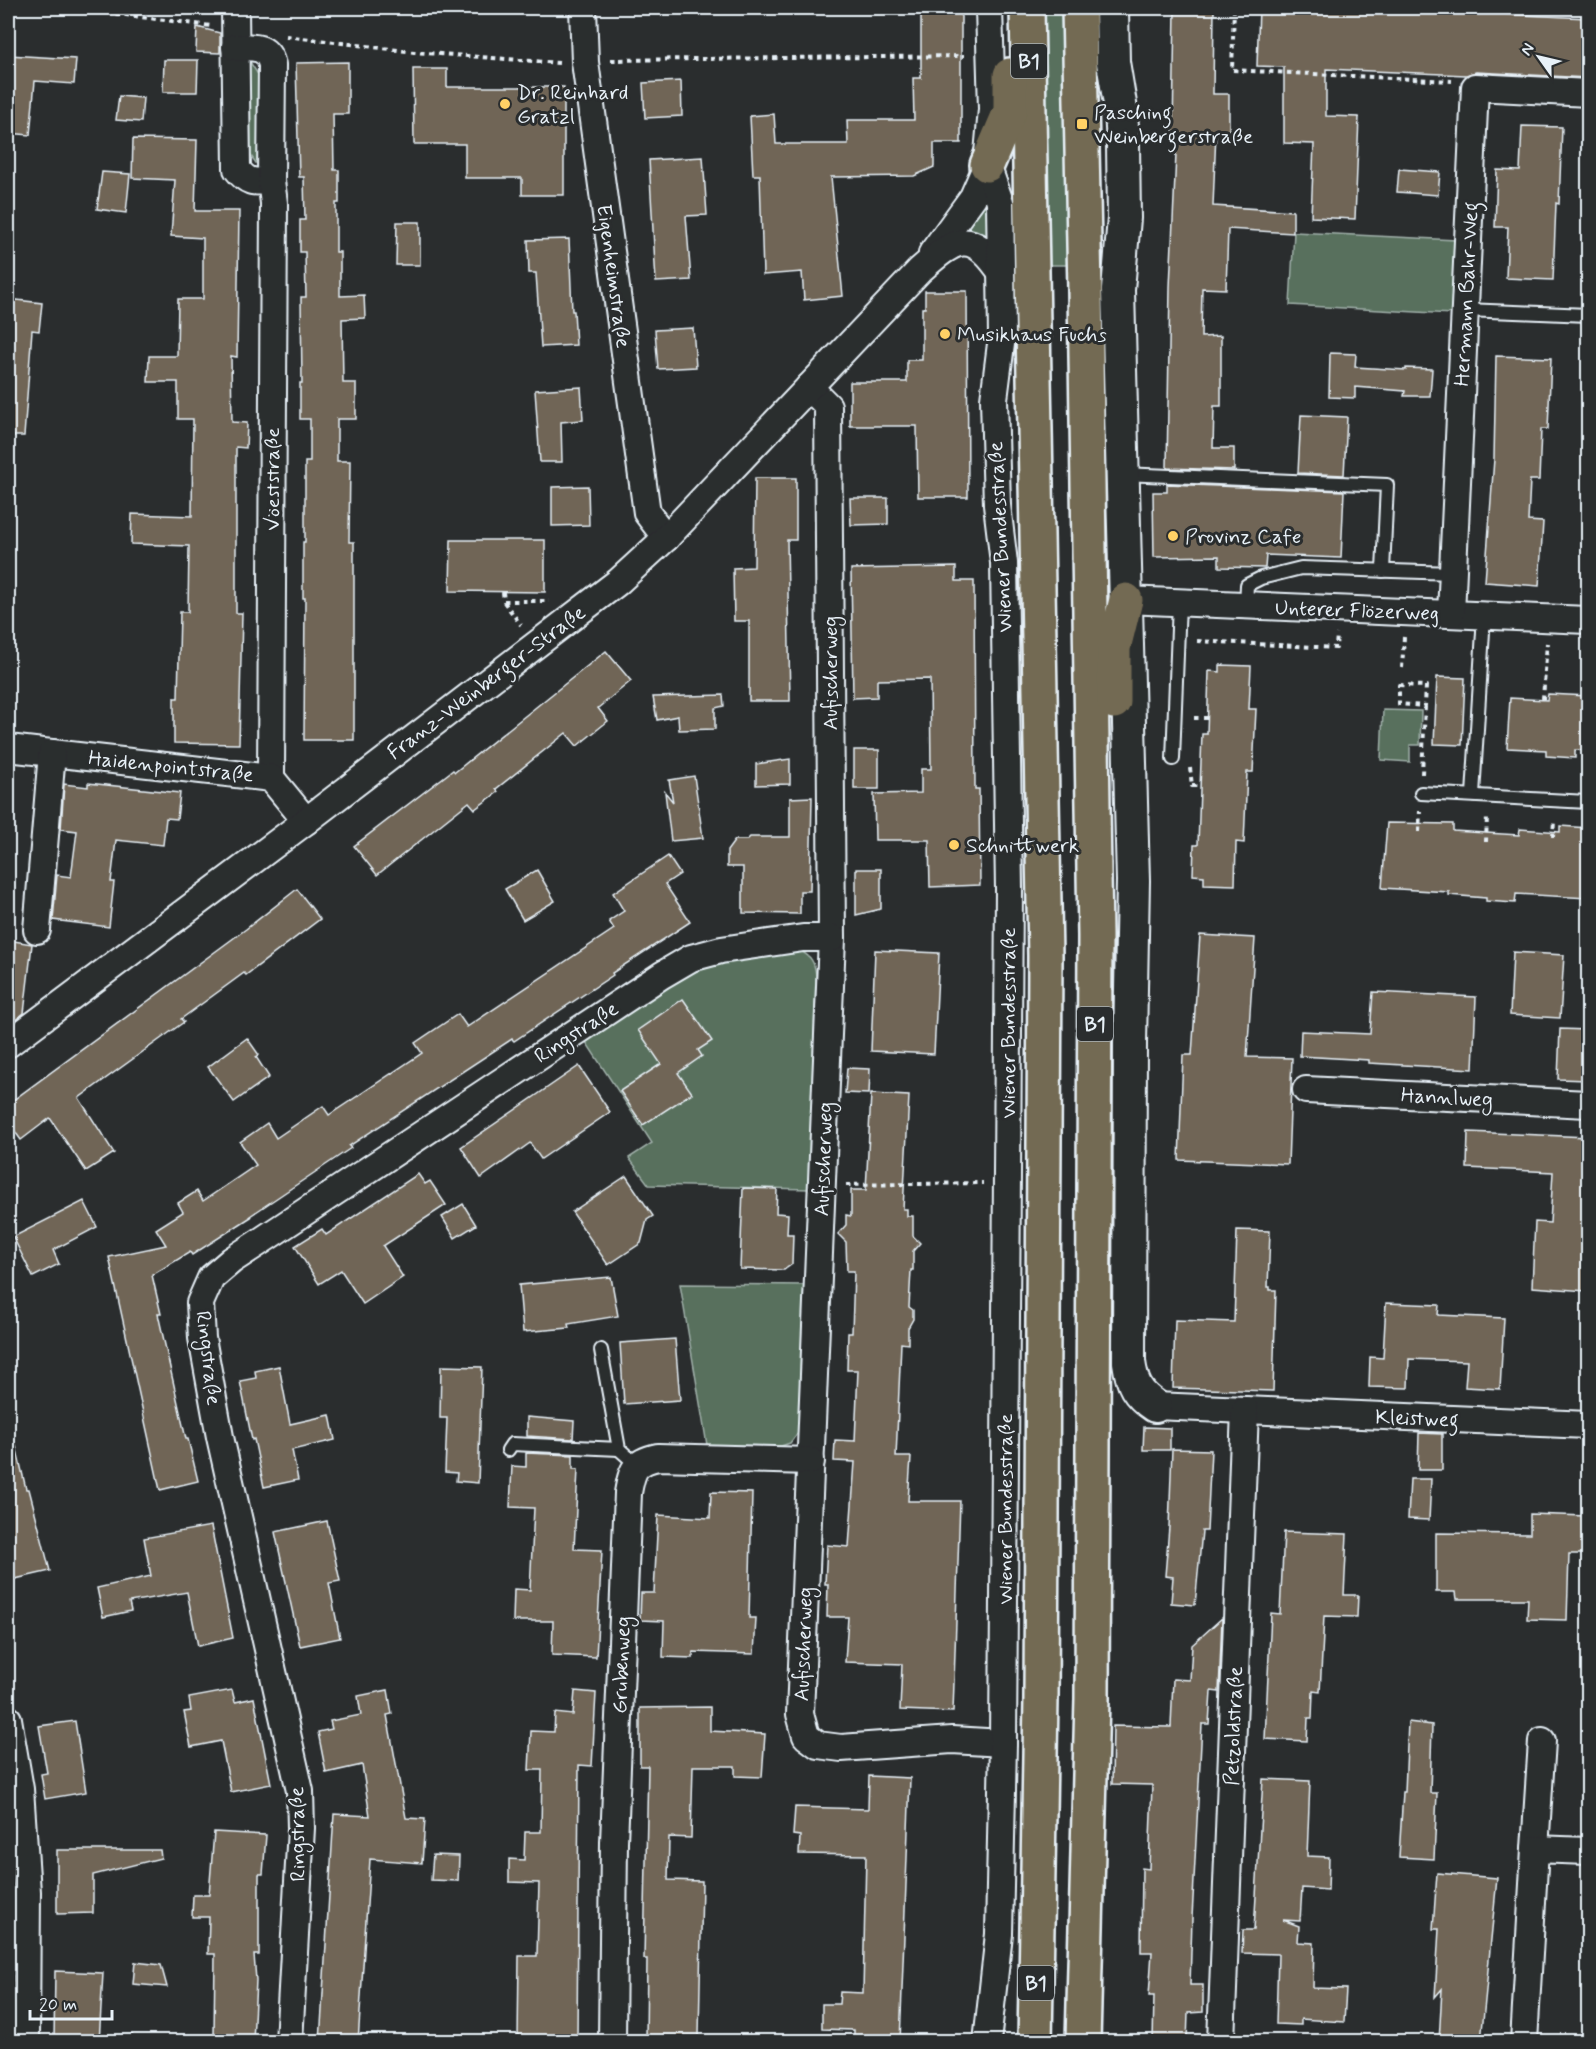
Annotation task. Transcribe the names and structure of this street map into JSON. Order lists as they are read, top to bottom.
{
  "streets": {
    "main road": ["B1", "Wiener Bundesstraße"],
    "street": [
      "Eigenheimstraße",
      "Hermann Bahr-Weg",
      "Vöeststraße",
      "Unterer Flözerweg",
      "Aufischerweg",
      "Franz-Weinberger-Straße",
      "Haidenpointstraße",
      "Ringstraße",
      "Hannlweg",
      "Kleistweg",
      "Grubenweg",
      "Petzoldstraße"
    ]
  },
  "crossings": [
    ["Eigenheimstraße", "Franz-Weinberger-Straße"],
    ["Hermann Bahr-Weg", "Unterer Flözerweg"],
    ["Vöeststraße", "Haidenpointstraße"],
    ["Wiener Bundesstraße", "Aufischerweg"],
    ["Wiener Bundesstraße", "Franz-Weinberger-Straße"],
    ["Aufischerweg", "Franz-Weinberger-Straße"],
    ["Aufischerweg", "Ringstraße"],
    ["Franz-Weinberger-Straße", "Haidenpointstraße"],
    ["Kleistweg", "Petzoldstraße"]
  ],
  "places": {
    "other": [
      "Dr. Reinhard Gratzl",
      "Musikhaus Fuchs",
      "Provinz Cafe",
      "Schnittwerk"
    ],
    "transit": ["Pasching Weinbergerstraße"]
  },
  "scale_bar": "20 m",
  "north": "top left"
}
